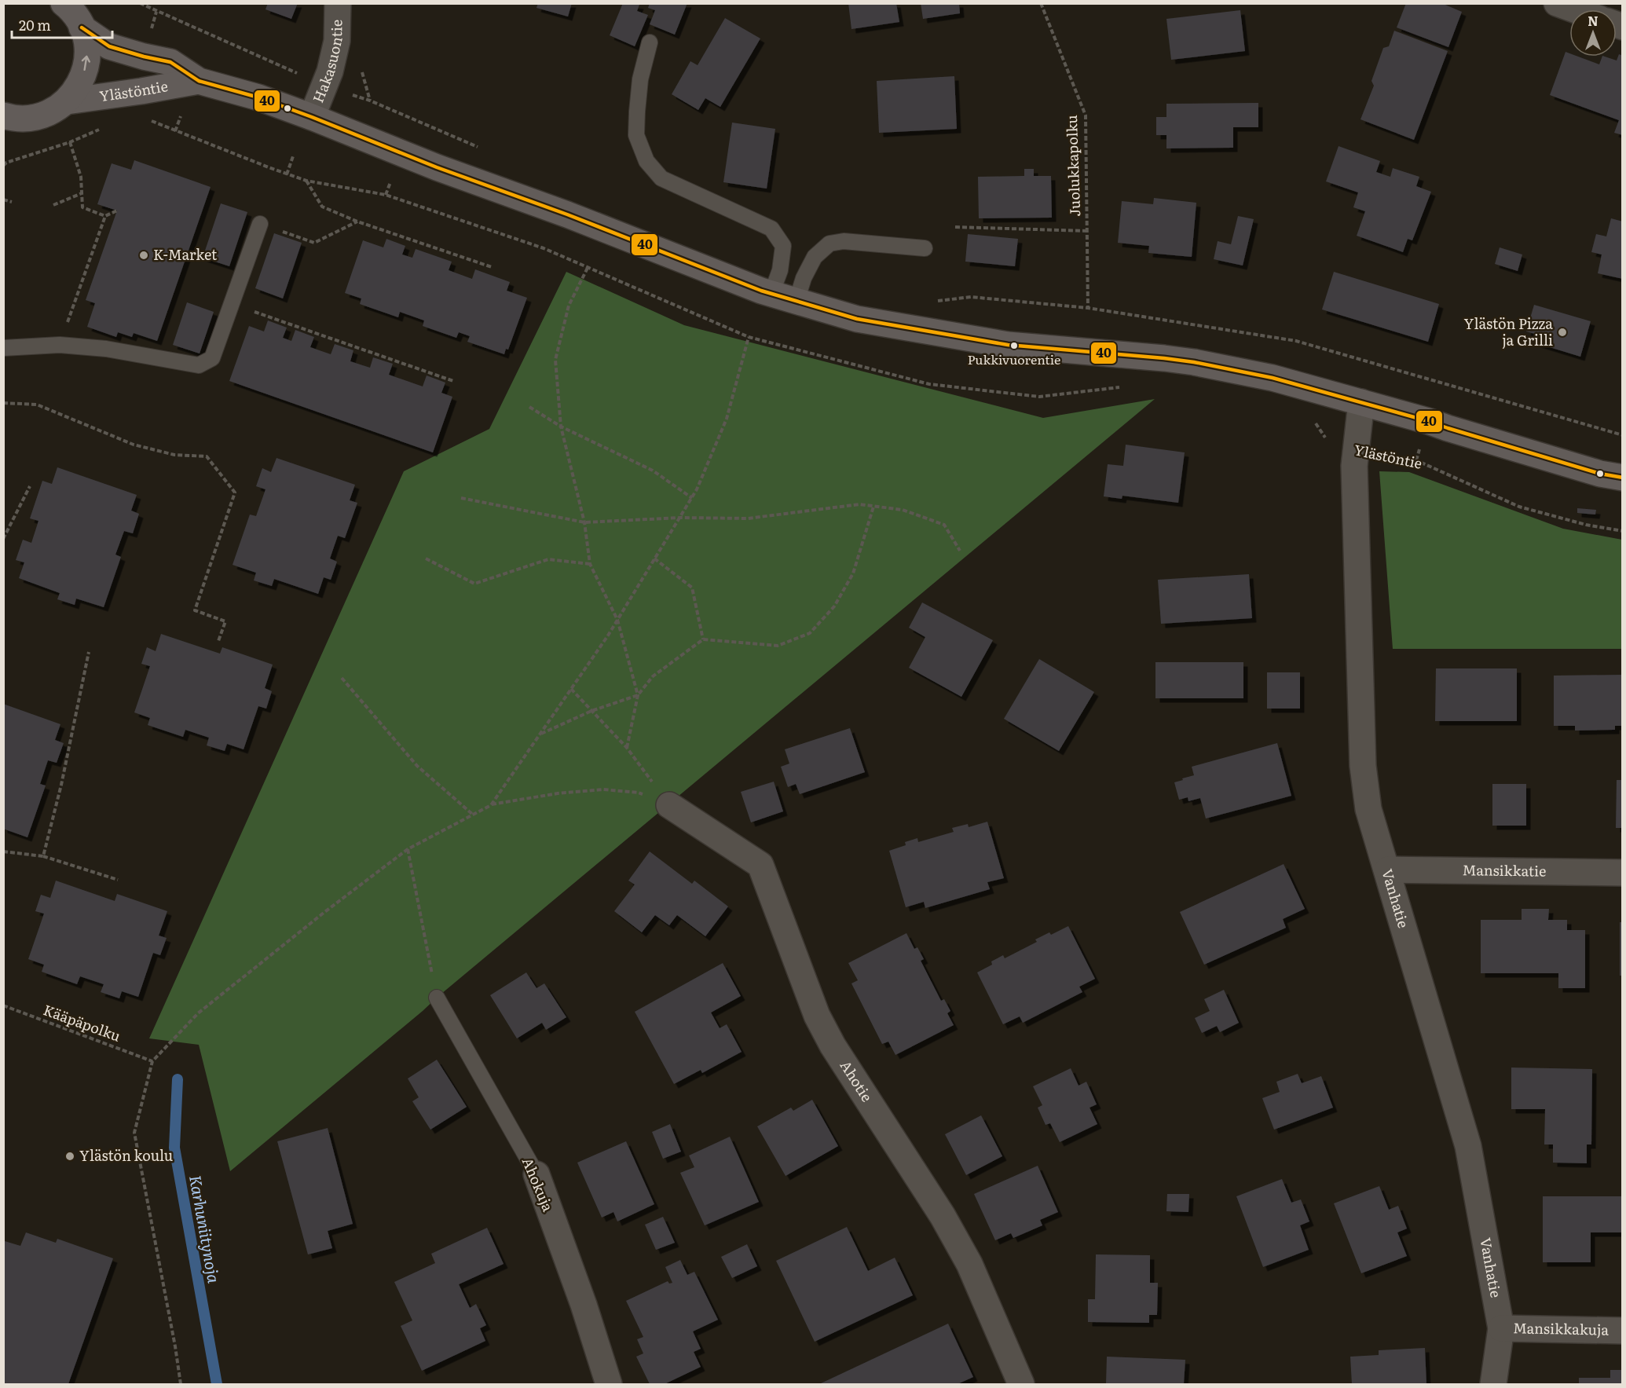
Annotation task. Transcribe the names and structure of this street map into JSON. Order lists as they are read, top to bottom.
{
  "streets": {
    "main road": ["Ylästöntie"],
    "street": [
      "Hakasuontie",
      "Mansikkatie",
      "Vanhatie",
      "Ahotie",
      "Ahokuja",
      "Mansikkakuja"
    ],
    "path": ["Juolukkapolku", "Kääpäpolku"]
  },
  "crossings": [
    ["Hakasuontie", "Ylästöntie"],
    ["Ylästöntie", "Vanhatie"],
    ["Mansikkatie", "Vanhatie"],
    ["Vanhatie", "Mansikkakuja"]
  ],
  "water": ["Karhuniitynoja"],
  "places": [
    "K-Market",
    "Ylästön Pizza ja Grilli",
    "Pukkivuorentie",
    "Ylästön koulu"
  ],
  "lines": ["transit line 40"],
  "scale_bar": "20 m",
  "north": "top"
}
